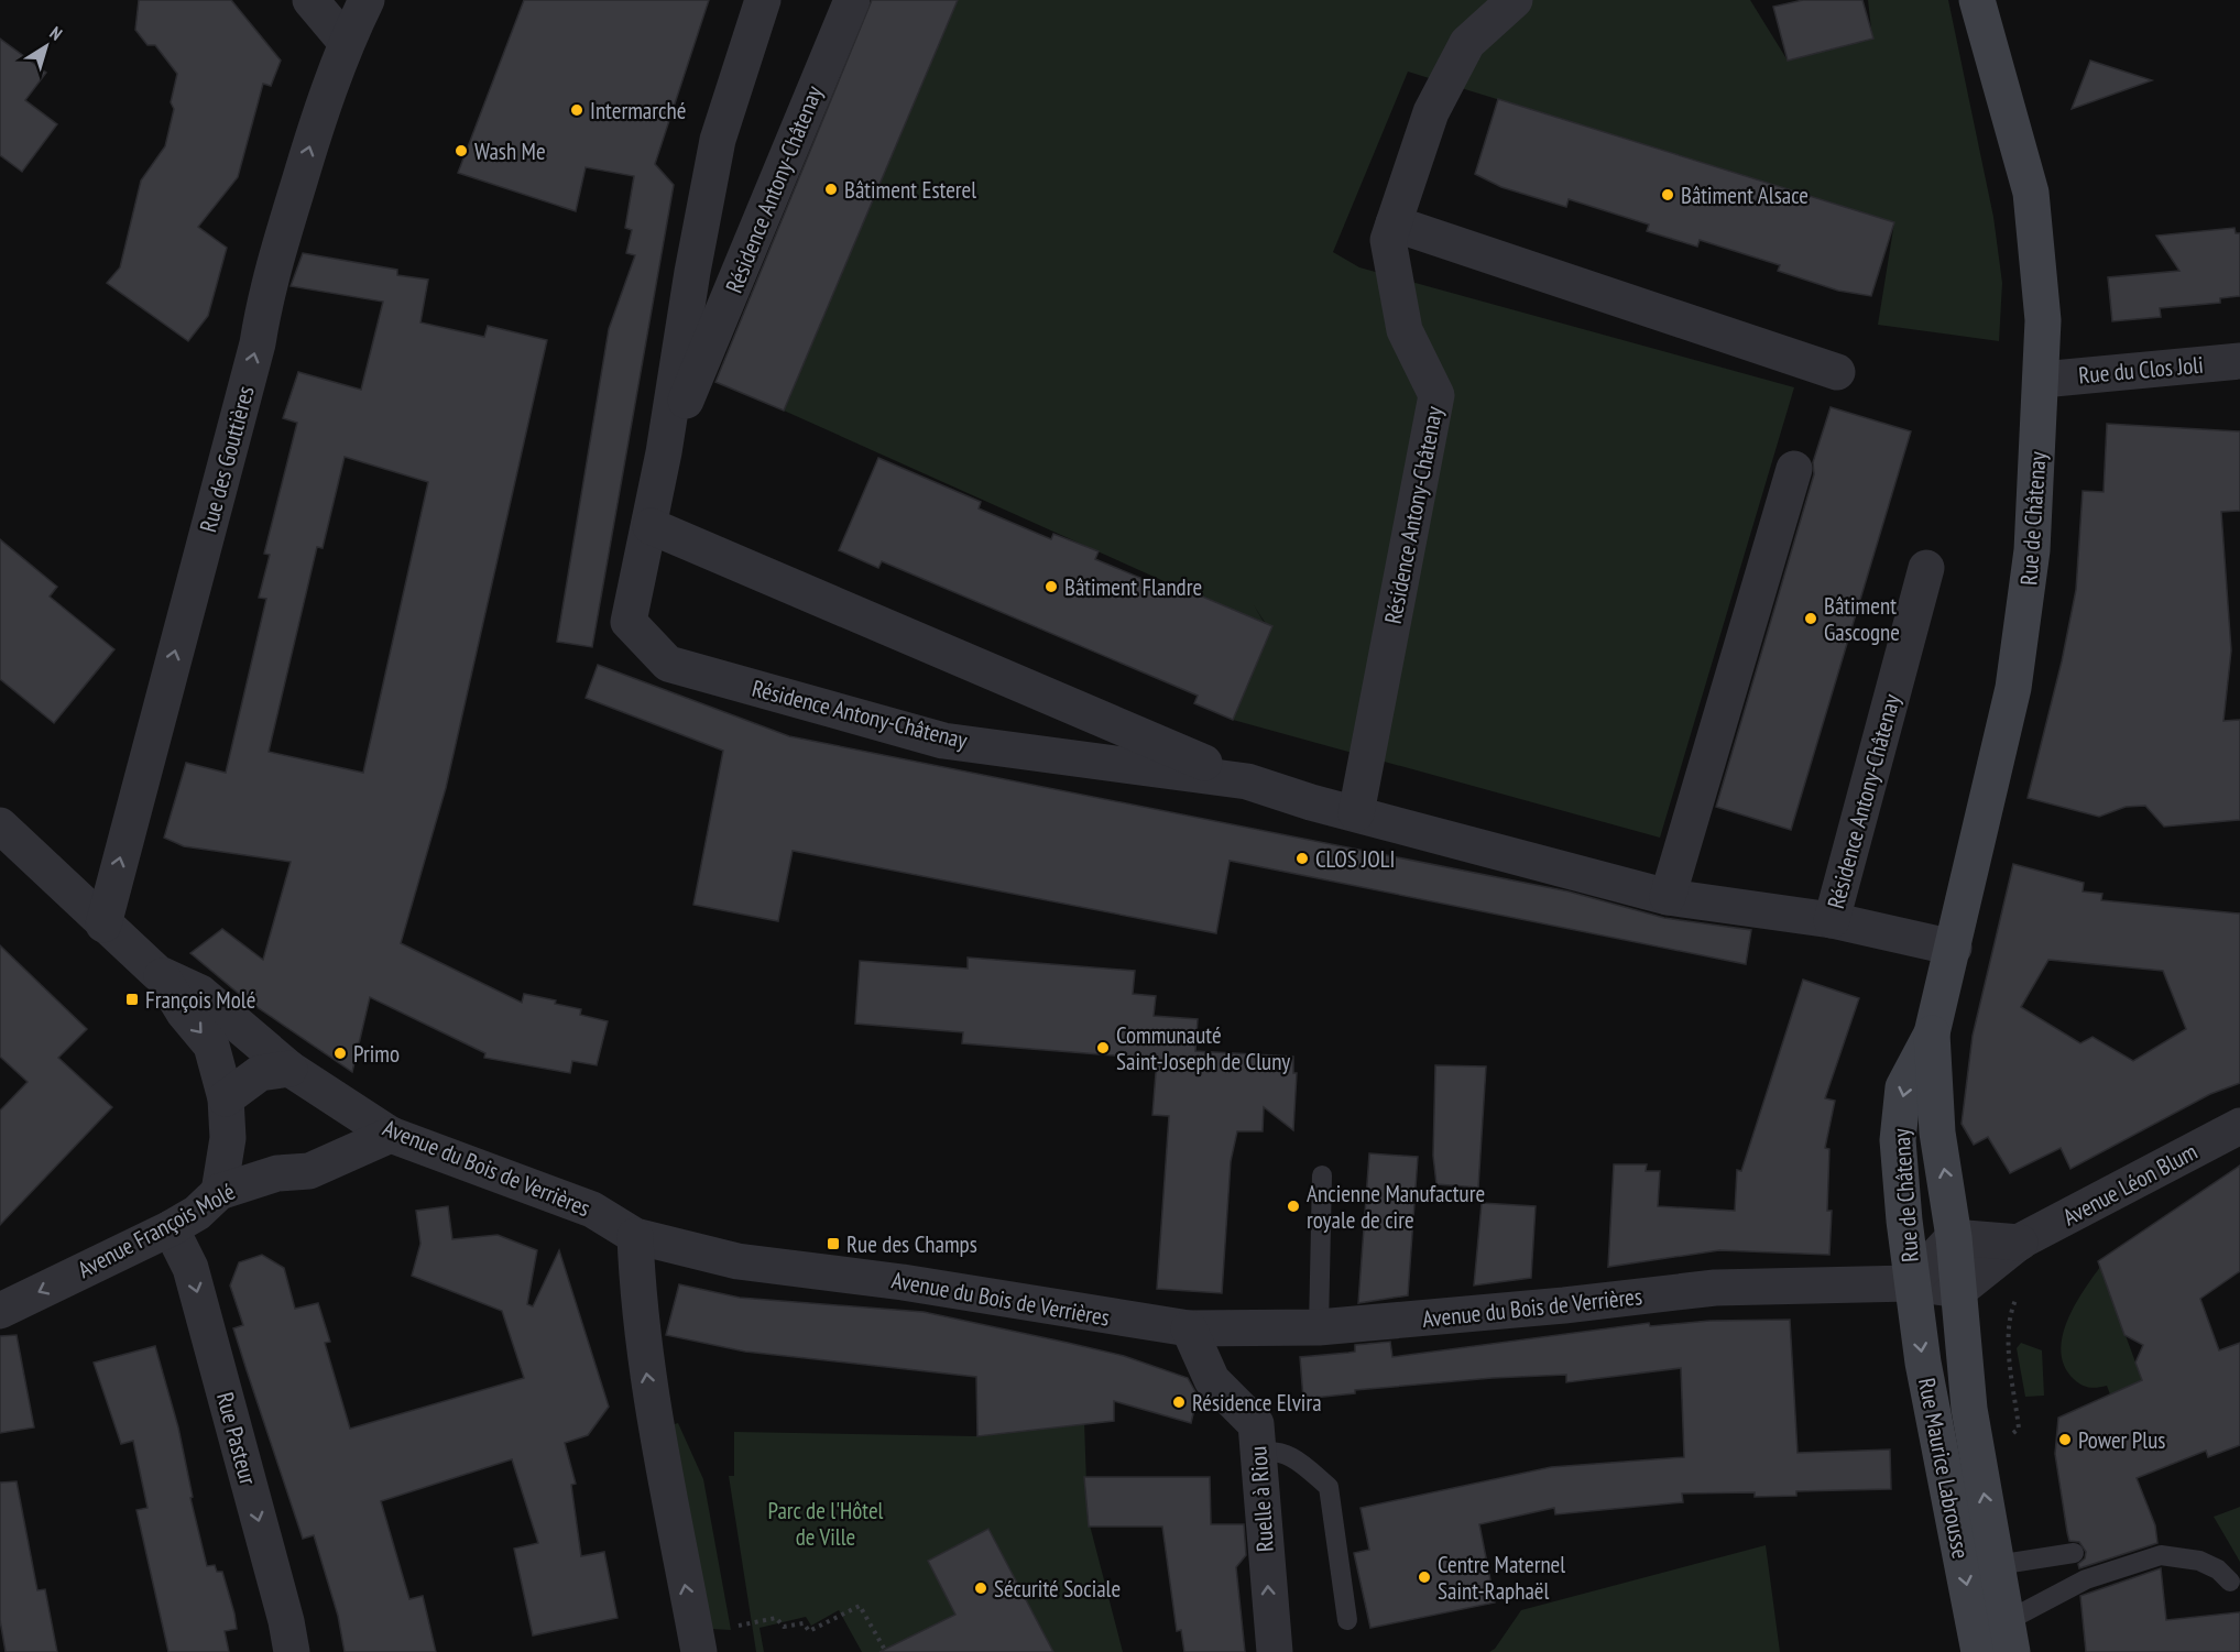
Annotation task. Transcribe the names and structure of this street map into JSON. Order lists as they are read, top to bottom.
{
  "streets": {
    "main road": ["Rue de Châtenay", "Rue Maurice Labrousse"],
    "street": [
      "Résidence Antony-Châtenay",
      "Rue du Clos Joli",
      "Rue des Gouttières",
      "Avenue du Bois de Verrières",
      "Avenue Léon Blum",
      "Avenue François Molé",
      "Rue Pasteur",
      "Ruelle à Riou"
    ]
  },
  "crossings": [
    ["Résidence Antony-Châtenay", "Rue de Châtenay"],
    ["Rue du Clos Joli", "Rue de Châtenay"],
    ["Rue des Gouttières", "Avenue du Bois de Verrières"],
    ["Rue de Châtenay", "Avenue du Bois de Verrières"],
    ["Rue de Châtenay", "Avenue Léon Blum"],
    ["Rue de Châtenay", "Rue Maurice Labrousse"],
    ["Avenue du Bois de Verrières", "Avenue Léon Blum"],
    ["Avenue du Bois de Verrières", "Avenue François Molé"],
    ["Avenue du Bois de Verrières", "Rue Maurice Labrousse"],
    ["Avenue du Bois de Verrières", "Ruelle à Riou"],
    ["Avenue Léon Blum", "Rue Maurice Labrousse"],
    ["Avenue François Molé", "Rue Pasteur"]
  ],
  "one_way": [
    "Rue des Gouttières",
    "Avenue François Molé",
    "Rue Pasteur",
    "Ruelle à Riou"
  ],
  "parks": ["Parc de l'Hôtel de Ville"],
  "places": {
    "other": [
      "Intermarché",
      "Wash Me",
      "Bâtiment Esterel",
      "Bâtiment Alsace",
      "Bâtiment Flandre",
      "Bâtiment Gascogne",
      "CLOS JOLI",
      "Communauté Saint-Joseph de Cluny",
      "Primo",
      "Ancienne Manufacture royale de cire",
      "Résidence Elvira",
      "Power Plus",
      "Centre Maternel Saint-Raphaël",
      "Sécurité Sociale"
    ],
    "transit": ["François Molé", "Rue des Champs"]
  },
  "north": "top right"
}
